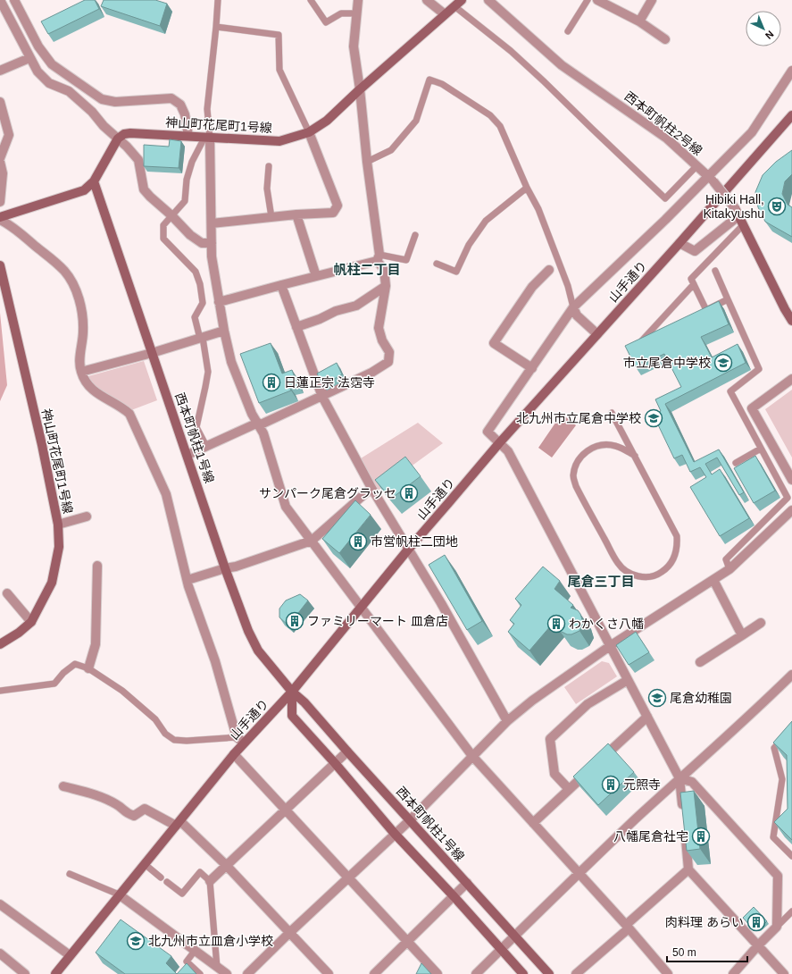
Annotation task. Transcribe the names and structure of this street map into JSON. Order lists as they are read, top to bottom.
{
  "streets": {
    "street": [
      "西本町帆柱2号線",
      "神山町花尾町1号線",
      "山手通り",
      "西本町帆柱1号線"
    ]
  },
  "crossings": [
    ["山手通り", "西本町帆柱1号線"]
  ],
  "districts": ["帆柱二丁目", "尾倉三丁目"],
  "places": {
    "theatre": ["Hibiki Hall, Kitakyushu"],
    "school or university": [
      "市立尾倉中学校",
      "北九州市立尾倉中学校",
      "尾倉幼稚園",
      "北九州市立皿倉小学校"
    ],
    "building": [
      "日蓮正宗 法霑寺",
      "サンパーク尾倉グラッセ",
      "市営帆柱二団地",
      "ファミリーマート 皿倉店",
      "わかくさ八幡",
      "元照寺",
      "八幡尾倉社宅",
      "肉料理 あらい"
    ]
  },
  "scale_bar": "50 m",
  "north": "bottom right"
}
